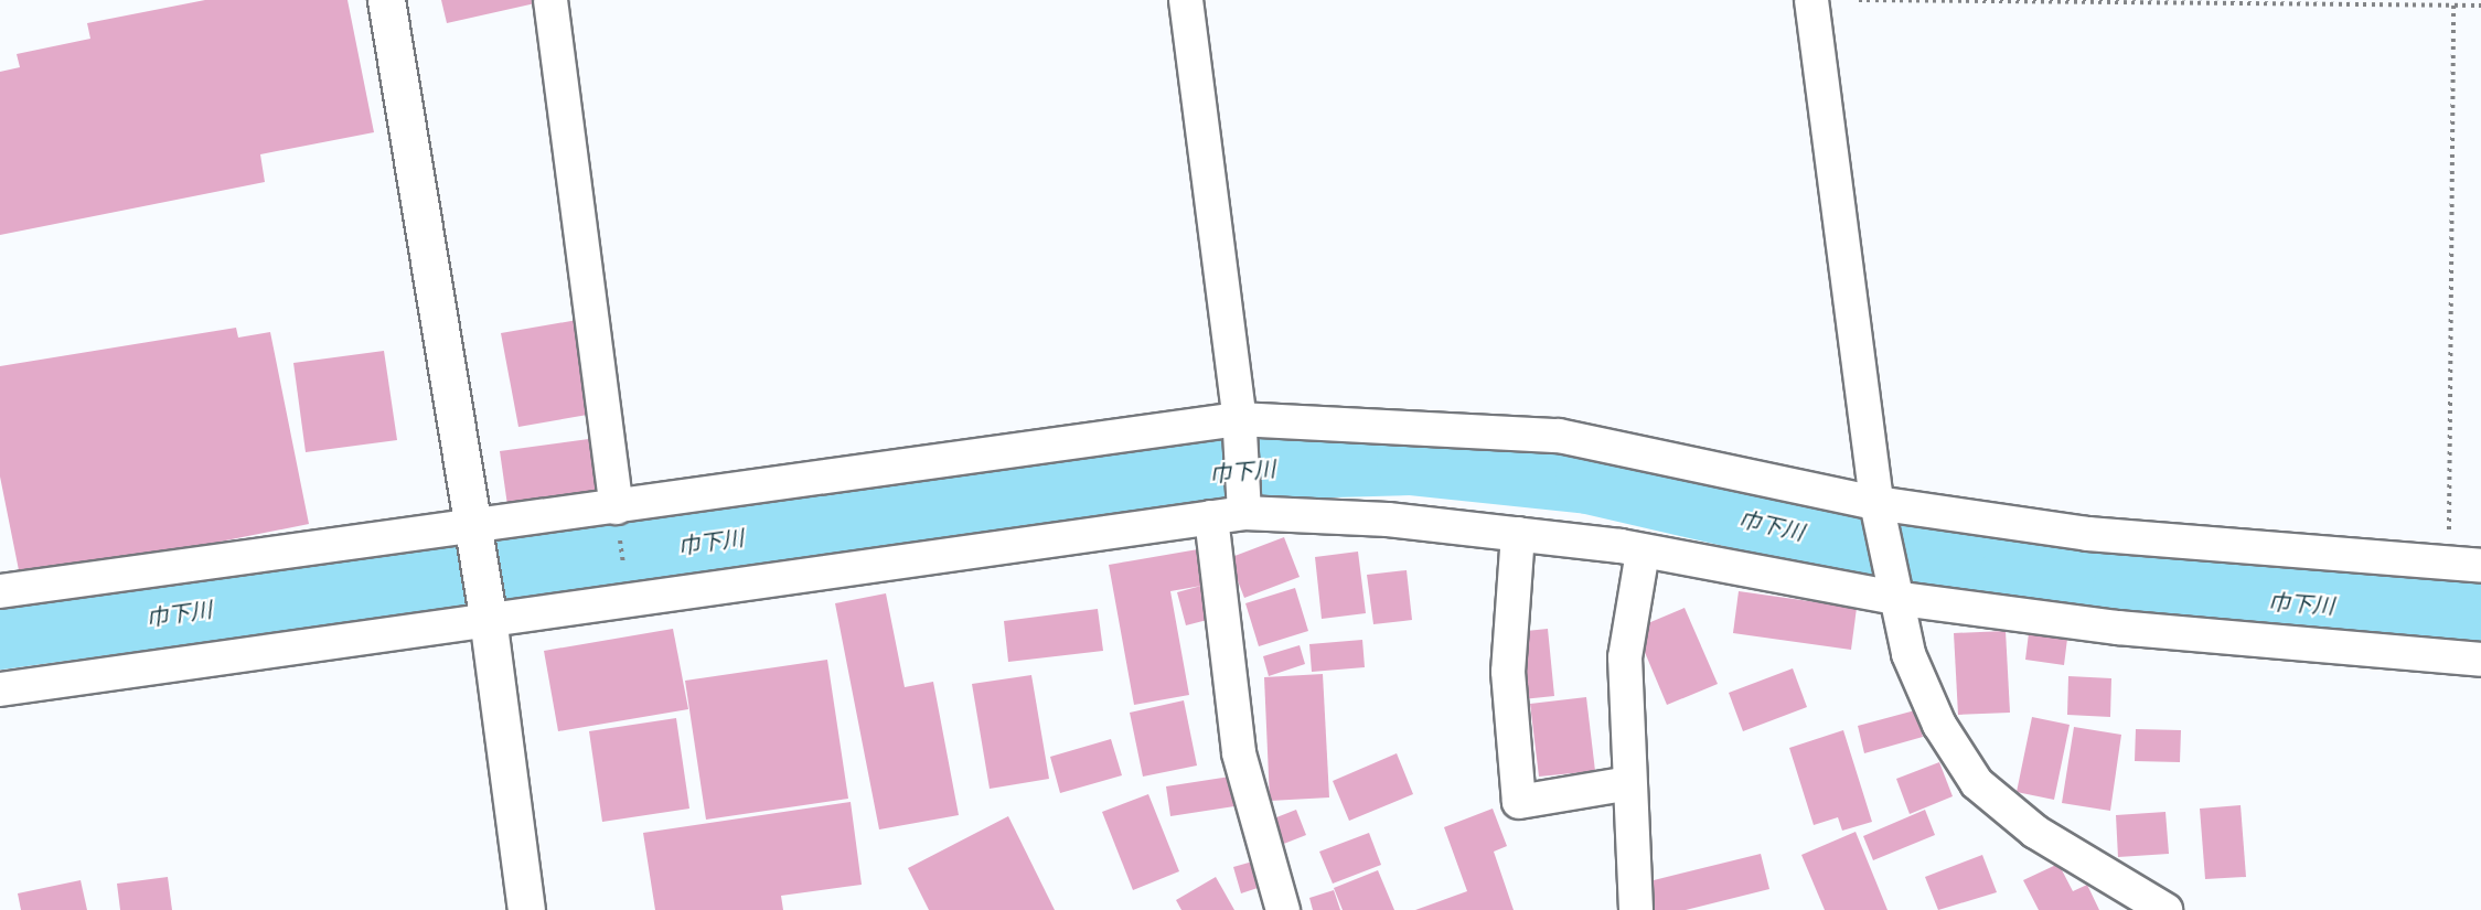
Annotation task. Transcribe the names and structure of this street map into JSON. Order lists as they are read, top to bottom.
{
  "water": ["巾下川"]
}
